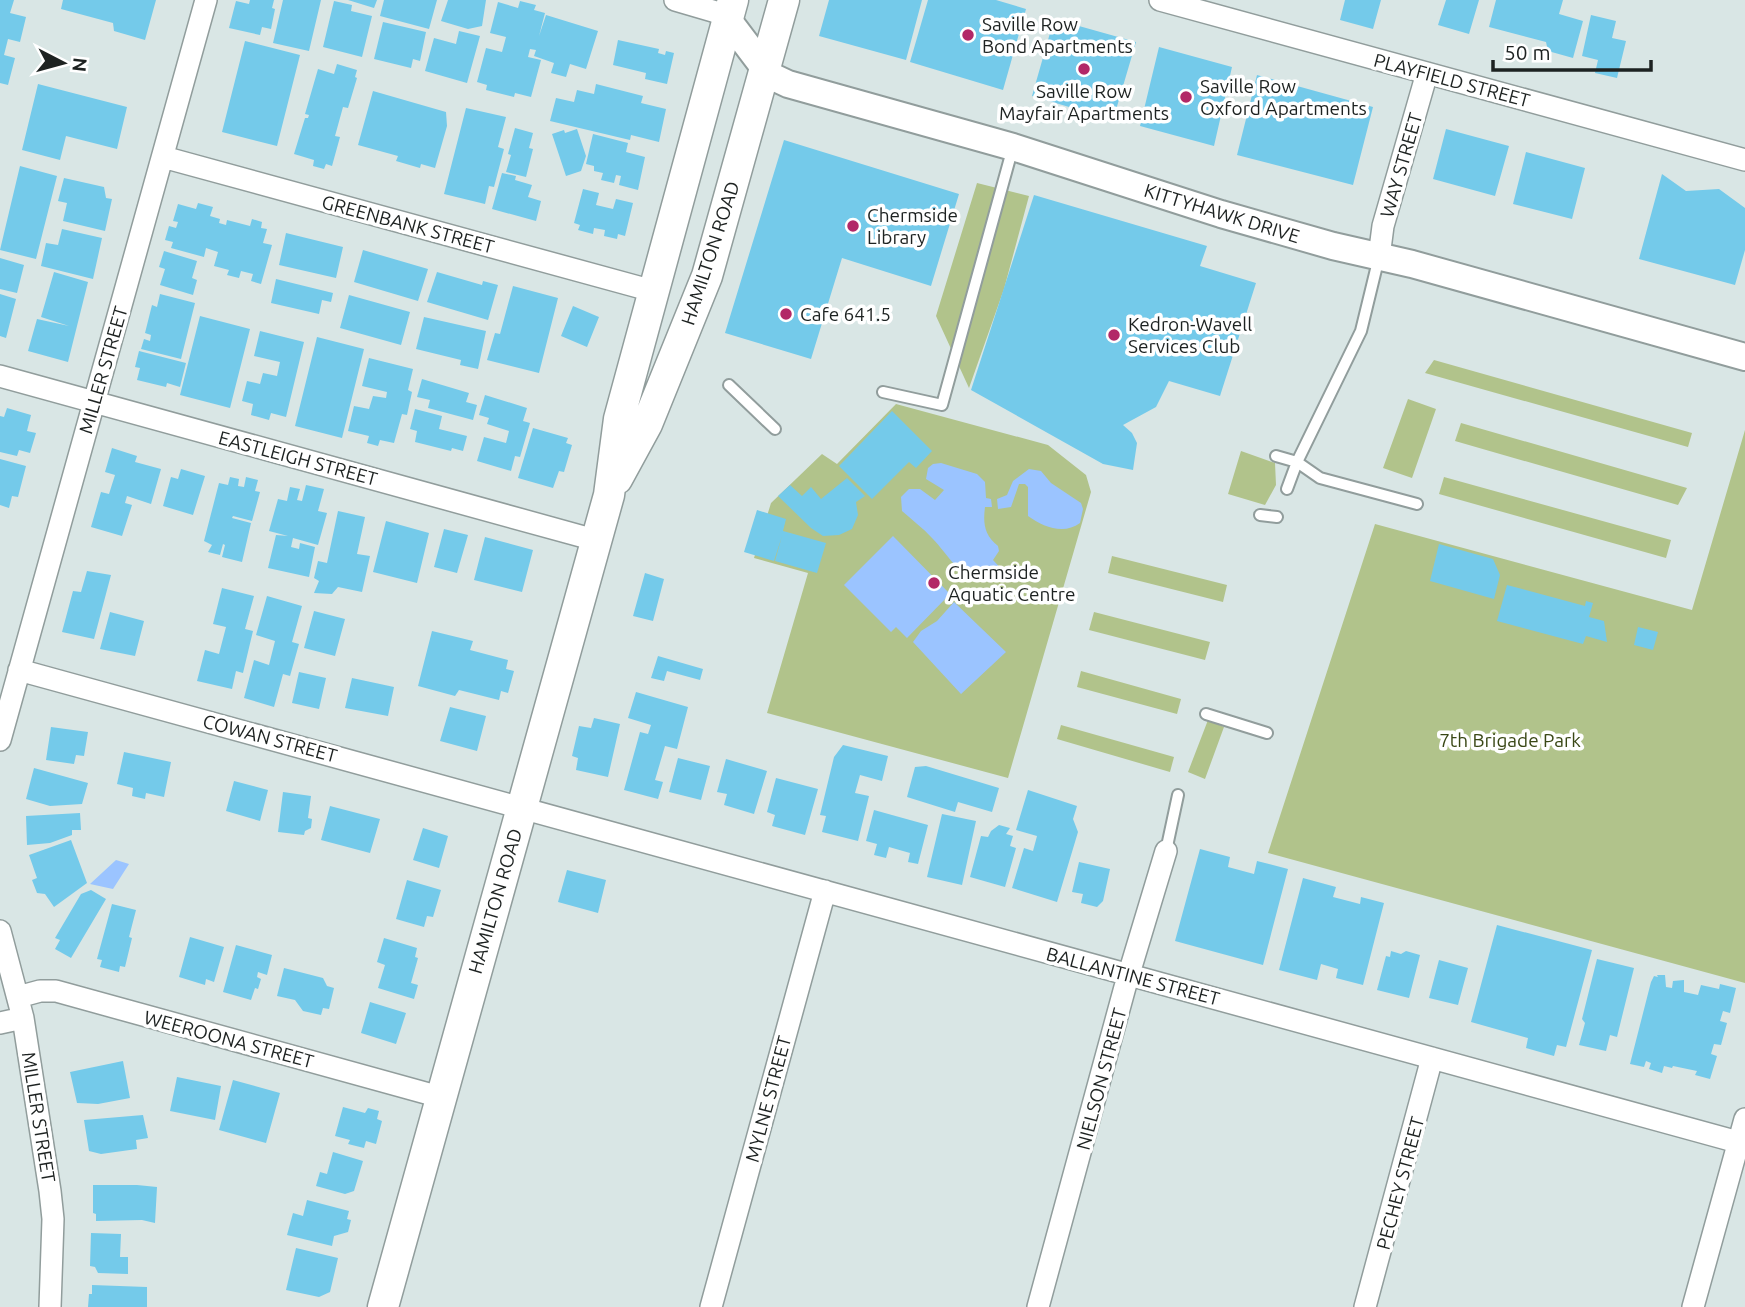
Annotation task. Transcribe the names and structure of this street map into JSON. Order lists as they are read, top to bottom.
{
  "streets": {
    "main road": ["HAMILTON ROAD"],
    "street": [
      "PLAYFIELD STREET",
      "WAY STREET",
      "KITTYHAWK DRIVE",
      "GREENBANK STREET",
      "MILLER STREET",
      "EASTLEIGH STREET",
      "COWAN STREET",
      "BALLANTINE STREET",
      "WEEROONA STREET",
      "NIELSON STREET",
      "MYLNE STREET",
      "PECHEY STREET"
    ]
  },
  "crossings": [
    ["PLAYFIELD STREET", "WAY STREET"],
    ["WAY STREET", "KITTYHAWK DRIVE"],
    ["KITTYHAWK DRIVE", "HAMILTON ROAD"],
    ["GREENBANK STREET", "HAMILTON ROAD"],
    ["GREENBANK STREET", "MILLER STREET"],
    ["HAMILTON ROAD", "EASTLEIGH STREET"],
    ["HAMILTON ROAD", "COWAN STREET"],
    ["HAMILTON ROAD", "BALLANTINE STREET"],
    ["HAMILTON ROAD", "WEEROONA STREET"],
    ["MILLER STREET", "EASTLEIGH STREET"],
    ["MILLER STREET", "COWAN STREET"],
    ["MILLER STREET", "WEEROONA STREET"],
    ["COWAN STREET", "BALLANTINE STREET"],
    ["BALLANTINE STREET", "NIELSON STREET"],
    ["BALLANTINE STREET", "MYLNE STREET"],
    ["BALLANTINE STREET", "PECHEY STREET"]
  ],
  "parks": ["7th Brigade Park"],
  "places": [
    "Saville Row Bond Apartments",
    "Saville Row Mayfair Apartments",
    "Saville Row Oxford Apartments",
    "Chermside Library",
    "Cafe 641.5",
    "Kedron-Wavell Services Club",
    "Chermside Aquatic Centre"
  ],
  "scale_bar": "50 m",
  "north": "right"
}
